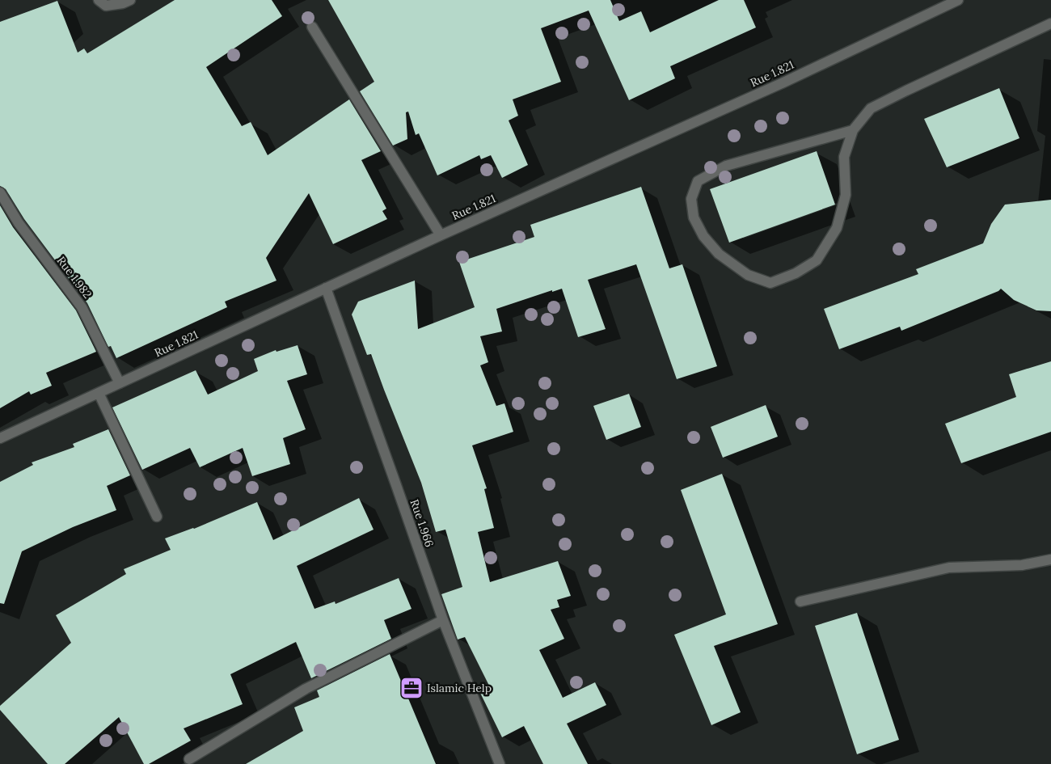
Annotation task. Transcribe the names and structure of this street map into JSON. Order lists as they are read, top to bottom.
{
  "streets": {
    "street": ["Rue 1.821", "Rue 1.982", "Rue 1.966"]
  },
  "crossings": [
    ["Rue 1.821", "Rue 1.982"],
    ["Rue 1.821", "Rue 1.966"]
  ],
  "places": {
    "office": ["Islamic Help"]
  }
}
